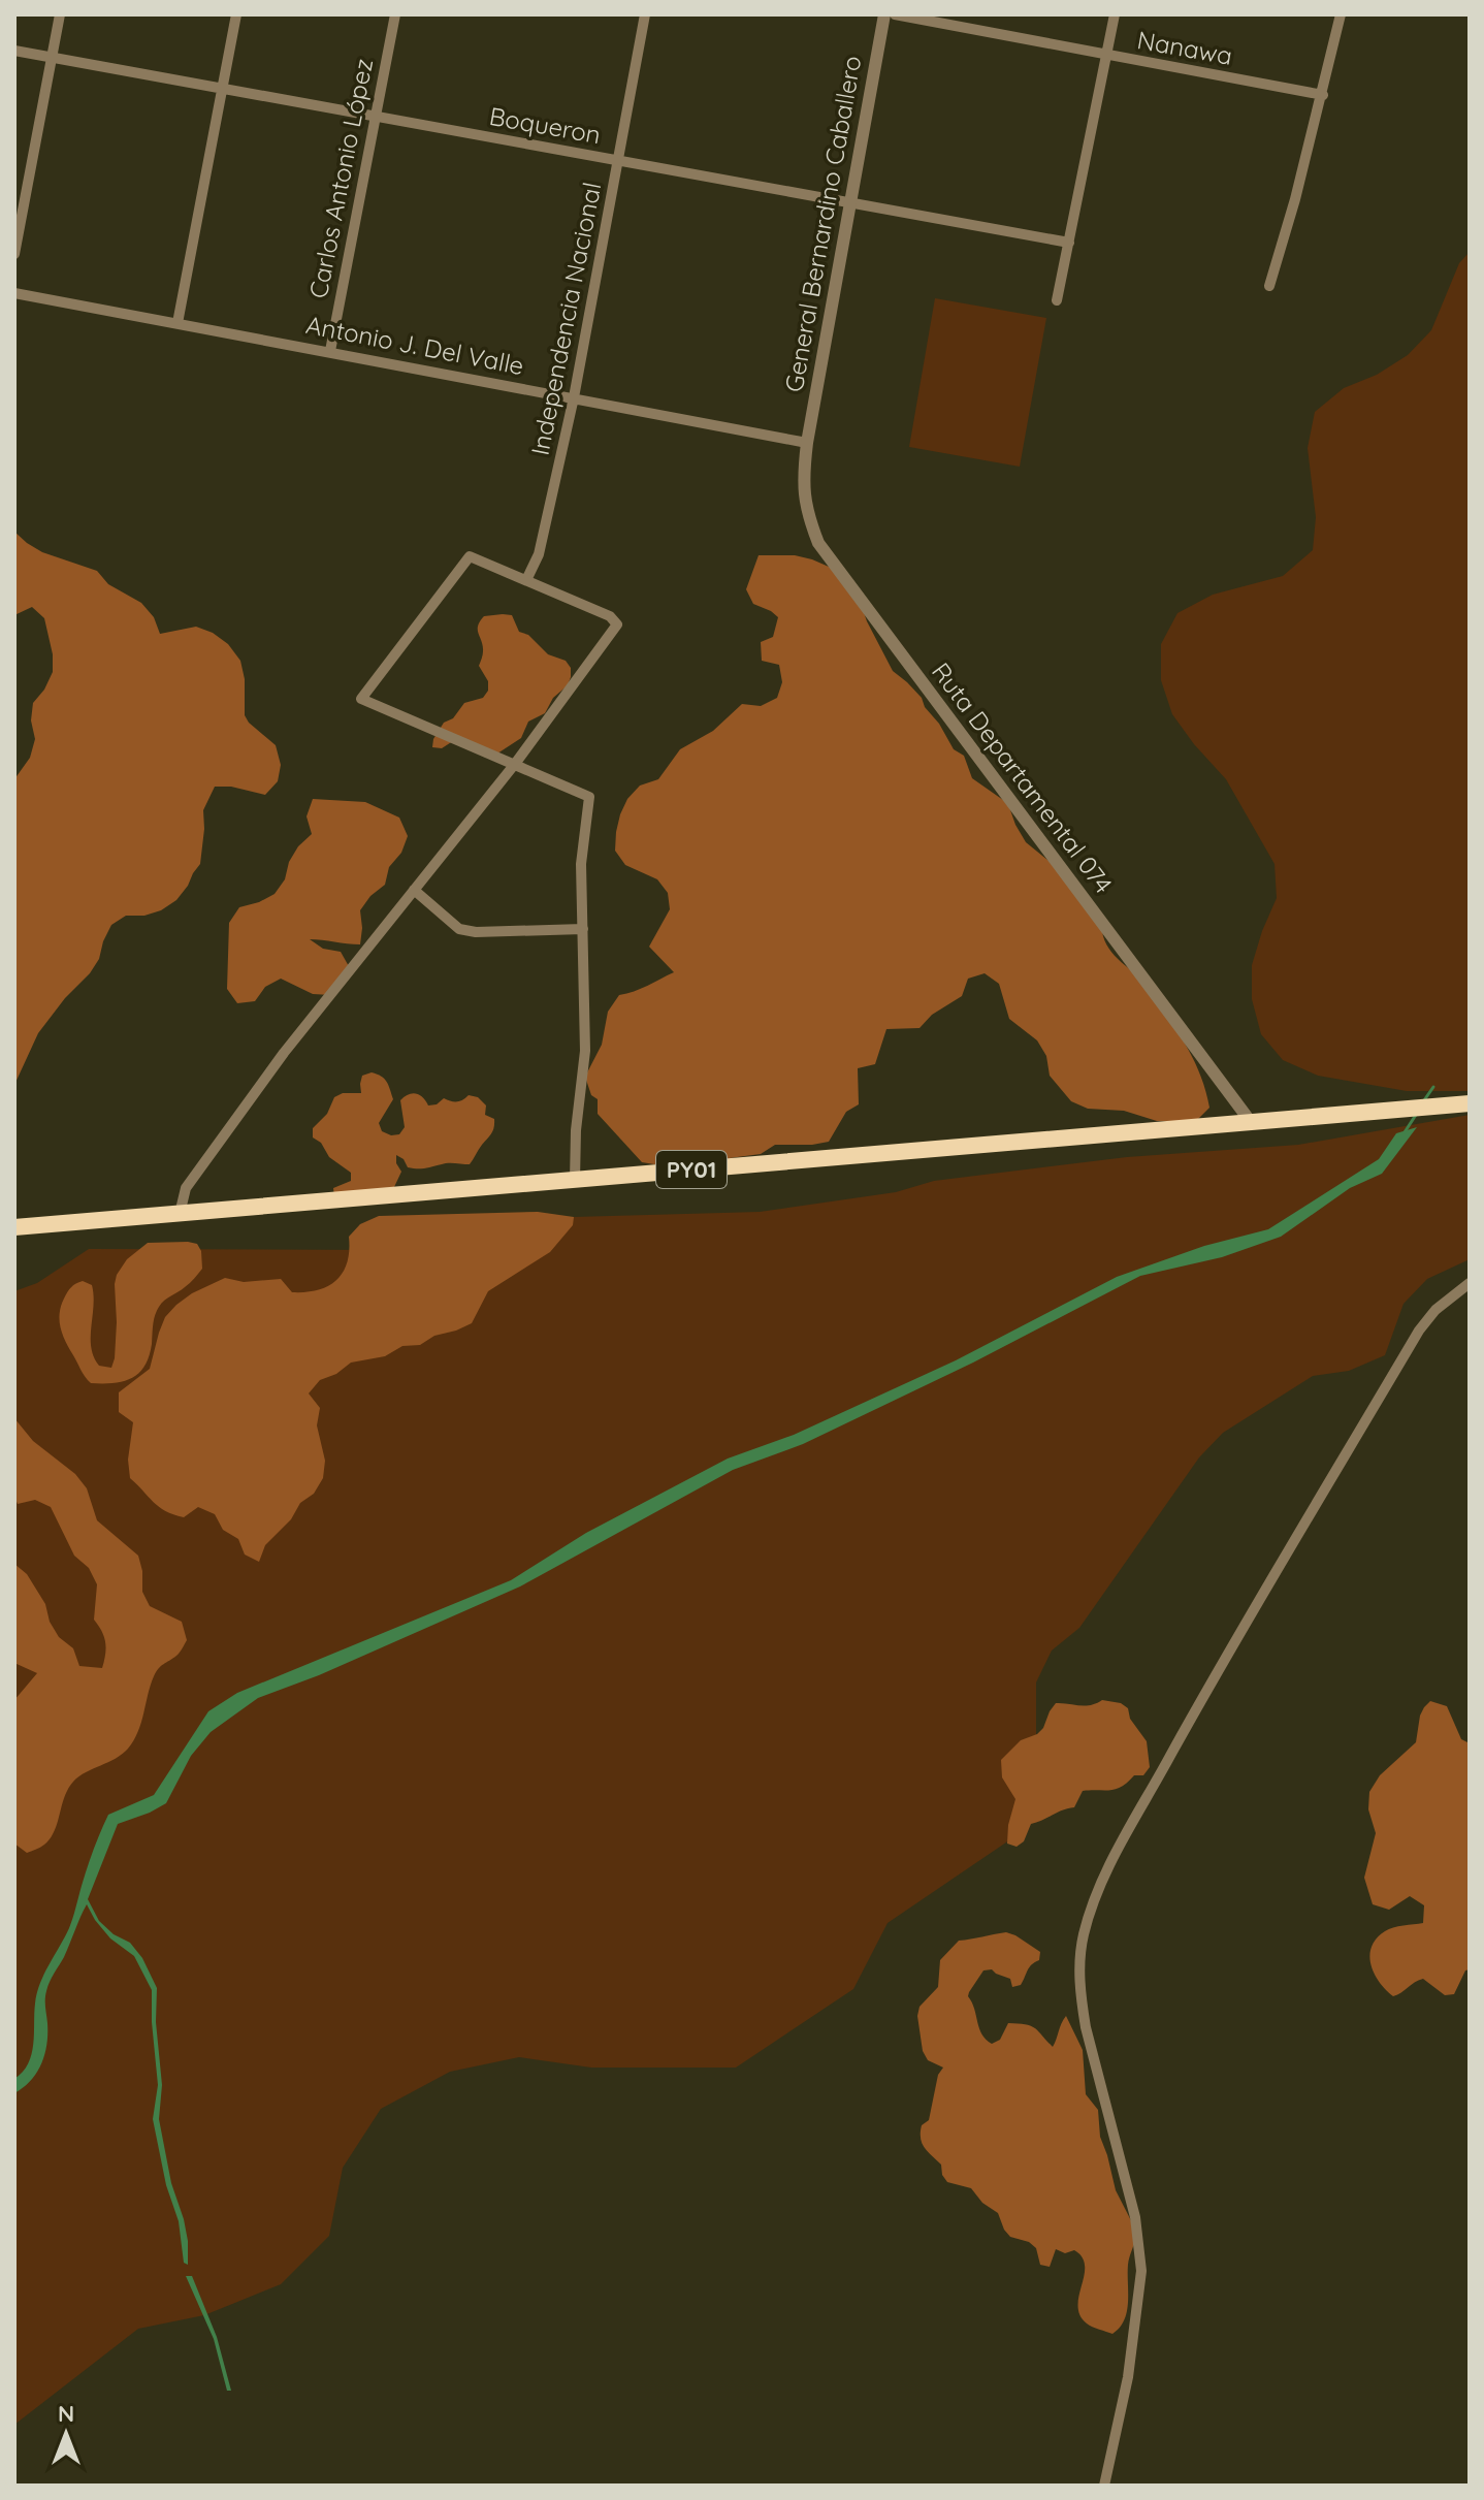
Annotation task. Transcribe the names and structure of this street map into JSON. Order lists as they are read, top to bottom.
{
  "streets": {
    "highway": ["PY01"],
    "street": [
      "Nanawa",
      "Boqueron",
      "Carlos Antonio López",
      "General Bernardino Caballero",
      "Independencia Nacional",
      "Antonio J. Del Valle",
      "Ruta Departamental 074"
    ]
  },
  "crossings": [
    ["Boqueron", "Carlos Antonio López"],
    ["Boqueron", "General Bernardino Caballero"],
    ["Boqueron", "Independencia Nacional"],
    ["Carlos Antonio López", "Antonio J. Del Valle"],
    ["General Bernardino Caballero", "Antonio J. Del Valle"],
    ["General Bernardino Caballero", "Ruta Departamental 074"],
    ["Independencia Nacional", "Antonio J. Del Valle"],
    ["Antonio J. Del Valle", "Ruta Departamental 074"],
    ["Ruta Departamental 074", "PY01"]
  ],
  "north": "top"
}
